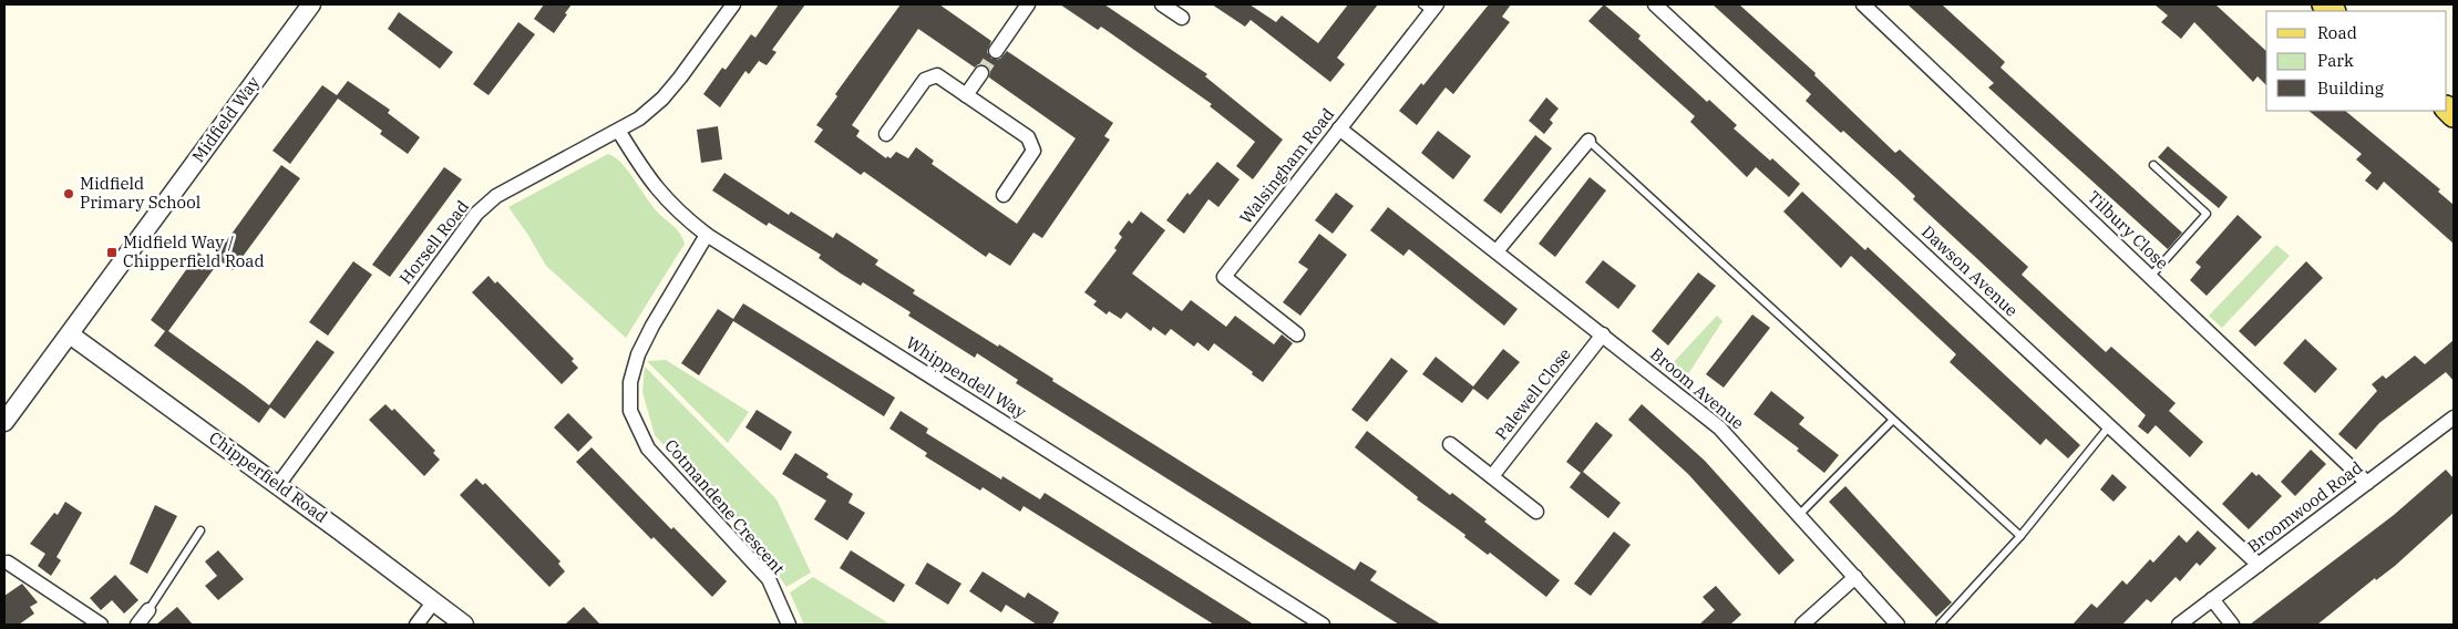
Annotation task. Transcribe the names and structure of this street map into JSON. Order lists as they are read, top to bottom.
{
  "streets": {
    "street": [
      "Midfield Way",
      "Walsingham Road",
      "Tilbury Close",
      "Horsell Road",
      "Dawson Avenue",
      "Whippendell Way",
      "Broom Avenue",
      "Palewell Close",
      "Chipperfield Road",
      "Cotmandene Crescent",
      "Broomwood Road"
    ]
  },
  "crossings": [
    ["Midfield Way", "Chipperfield Road"],
    ["Walsingham Road", "Broom Avenue"],
    ["Tilbury Close", "Broomwood Road"],
    ["Horsell Road", "Whippendell Way"],
    ["Horsell Road", "Chipperfield Road"],
    ["Dawson Avenue", "Broomwood Road"],
    ["Whippendell Way", "Cotmandene Crescent"],
    ["Broom Avenue", "Palewell Close"]
  ],
  "places": {
    "other": ["Midfield Primary School"],
    "transit": ["Midfield Way / Chipperfield Road"]
  },
  "legend": ["Road", "Park", "Building"]
}
